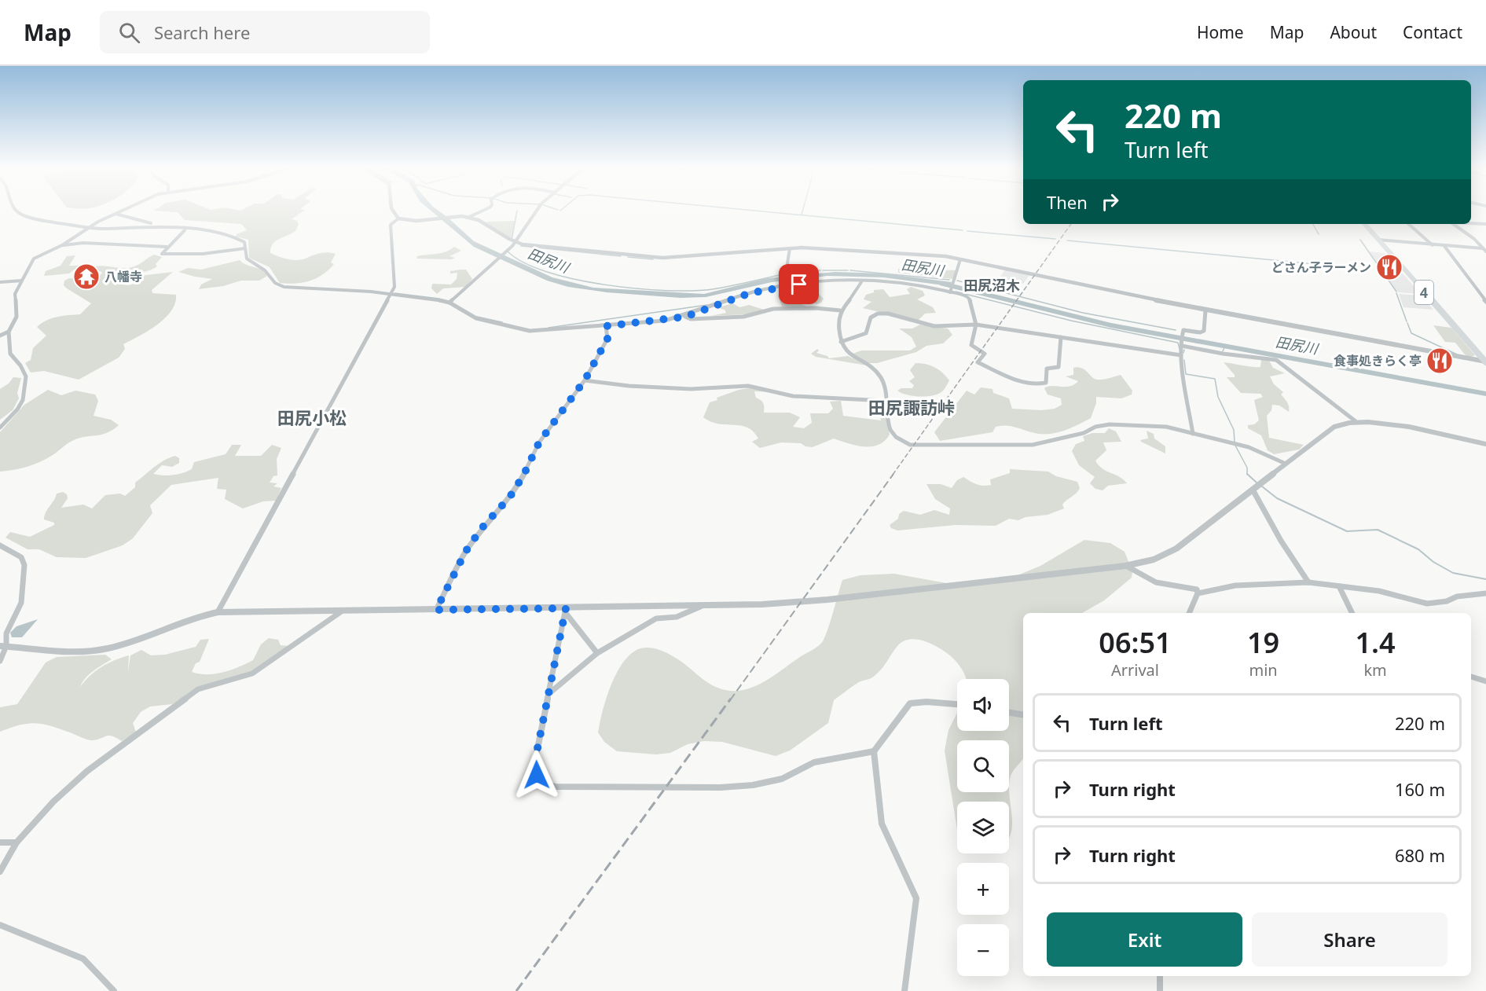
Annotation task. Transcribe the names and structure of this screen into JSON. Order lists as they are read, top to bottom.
{
  "streets": {
    "highway": ["4"]
  },
  "districts": ["田尻沼木", "田尻諏訪峠", "田尻小松"],
  "water": ["田尻川"],
  "places": {
    "restaurant": ["どさん子ラーメン", "食事処きらく亭"],
    "temple": ["八幡寺"]
  },
  "page": {
    "header": "Map",
    "search": "Search here",
    "nav": [
      "Home",
      "Map",
      "About",
      "Contact"
    ],
    "turn": ["220 m", "Turn left"],
    "then": "Then",
    "eta": [
      "06:51",
      "Arrival",
      "19",
      "min",
      "1.4",
      "km"
    ],
    "map_buttons": ["+", "−"],
    "list": [
      {
        "name": "Turn left",
        "value": "220 m"
      },
      {
        "name": "Turn right",
        "value": "160 m"
      },
      {
        "name": "Turn right",
        "value": "680 m"
      }
    ],
    "buttons": ["Exit", "Share"]
  }
}
